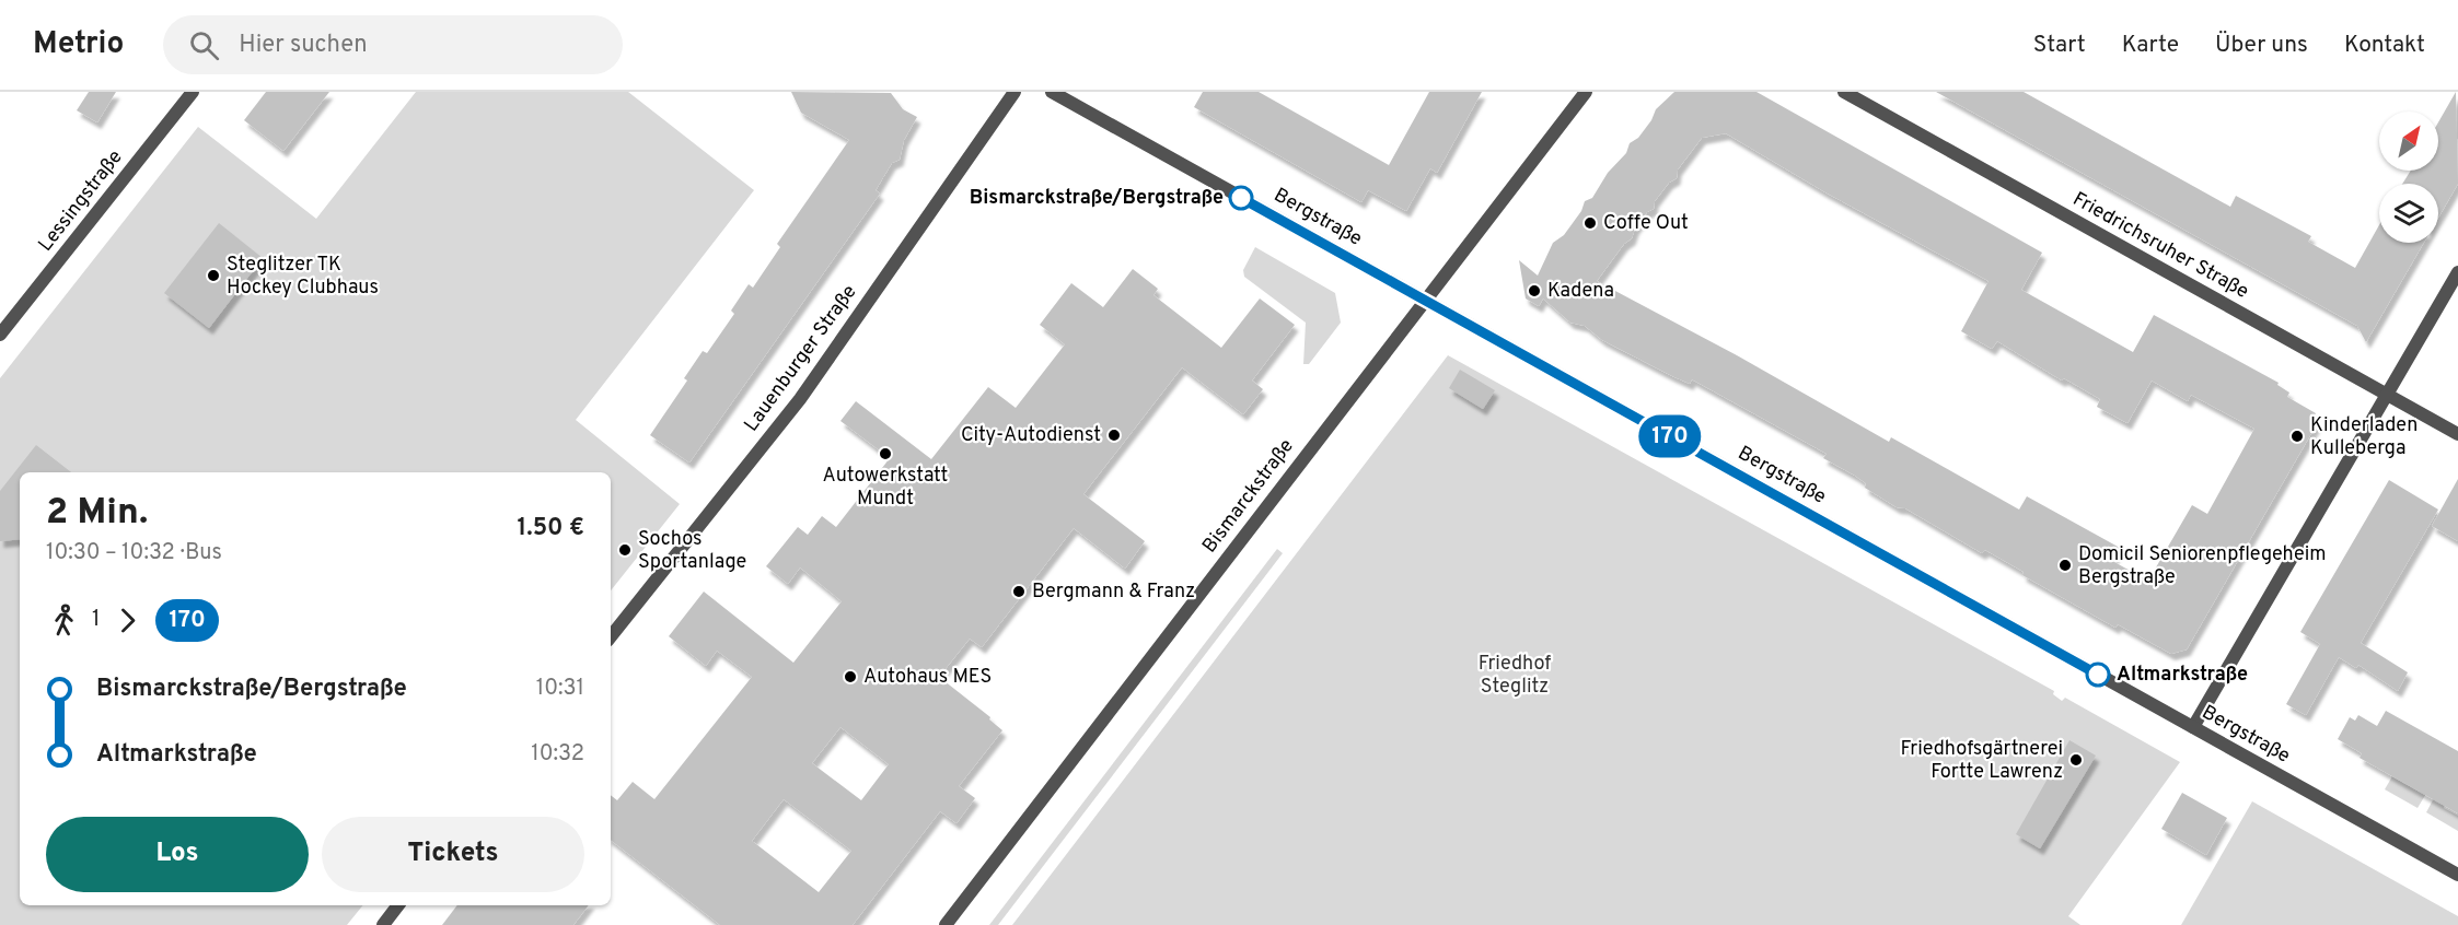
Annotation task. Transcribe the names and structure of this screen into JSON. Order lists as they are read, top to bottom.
{
  "streets": {
    "street": [
      "Lessingstraße",
      "Bergstraße",
      "Friedrichsruher Straße",
      "Lauenburger Straße",
      "Bismarckstraße"
    ]
  },
  "crossings": [
    ["Bergstraße", "Bismarckstraße"]
  ],
  "parks": ["Friedhof Steglitz"],
  "places": [
    "Bismarckstraße/Bergstraße",
    "Coffe Out",
    "Steglitzer TK Hockey Clubhaus",
    "Kadena",
    "City-Autodienst",
    "Kinderladen Kulleberga",
    "Autowerkstatt Mundt",
    "Sochos Sportanlage",
    "Domicil Seniorenpflegeheim Bergstraße",
    "Bergmann & Franz",
    "Altmarkstraße",
    "Autohaus MES",
    "Friedhofsgärtnerei Fortte Lawrenz"
  ],
  "lines": ["bus line 170"],
  "north": "top right",
  "page": {
    "header": "Metrio",
    "search": "Hier suchen",
    "nav": [
      "Start",
      "Karte",
      "Über uns",
      "Kontakt"
    ],
    "on_map": "170",
    "heading": ["2 Min.", "10:30 – 10:32 · Bus", "1.50 €"],
    "legs": ["1", "170"],
    "list": [
      {
        "name": "Bismarckstraße/Bergstraße",
        "value": "10:31"
      },
      {
        "name": "Altmarkstraße",
        "value": "10:32"
      }
    ],
    "buttons": ["Los", "Tickets"]
  }
}
